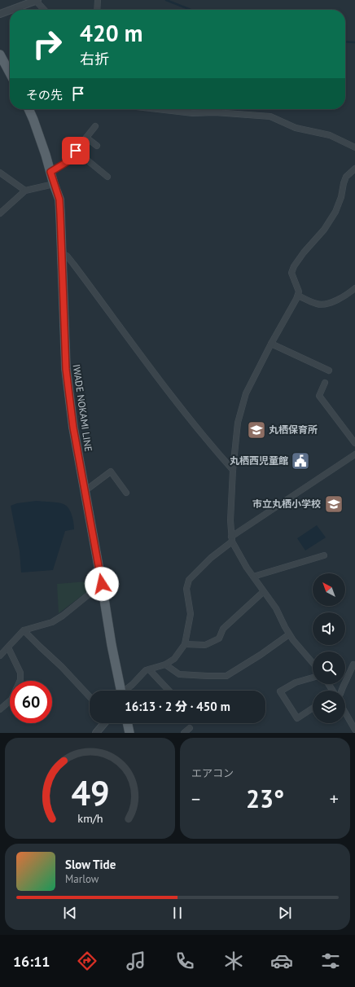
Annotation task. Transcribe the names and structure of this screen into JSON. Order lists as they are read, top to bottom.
{
  "streets": {
    "main road": ["IWADE NOKAMI LINE"]
  },
  "places": {
    "school or university": ["丸栖保育所", "市立丸栖小学校"],
    "public building": ["丸栖西児童館"]
  },
  "north": "top left",
  "page": {
    "turn": ["420 m", "右折"],
    "then": "その先",
    "limit": "60",
    "trip": "16:13 · 2 分 · 450 m",
    "tile": "エアコン",
    "heat": ["−", "23°", "+"],
    "song": ["Slow Tide", "Marlow"],
    "tabs": "16:11",
    "gauge": ["49", "km/h"]
  }
}
